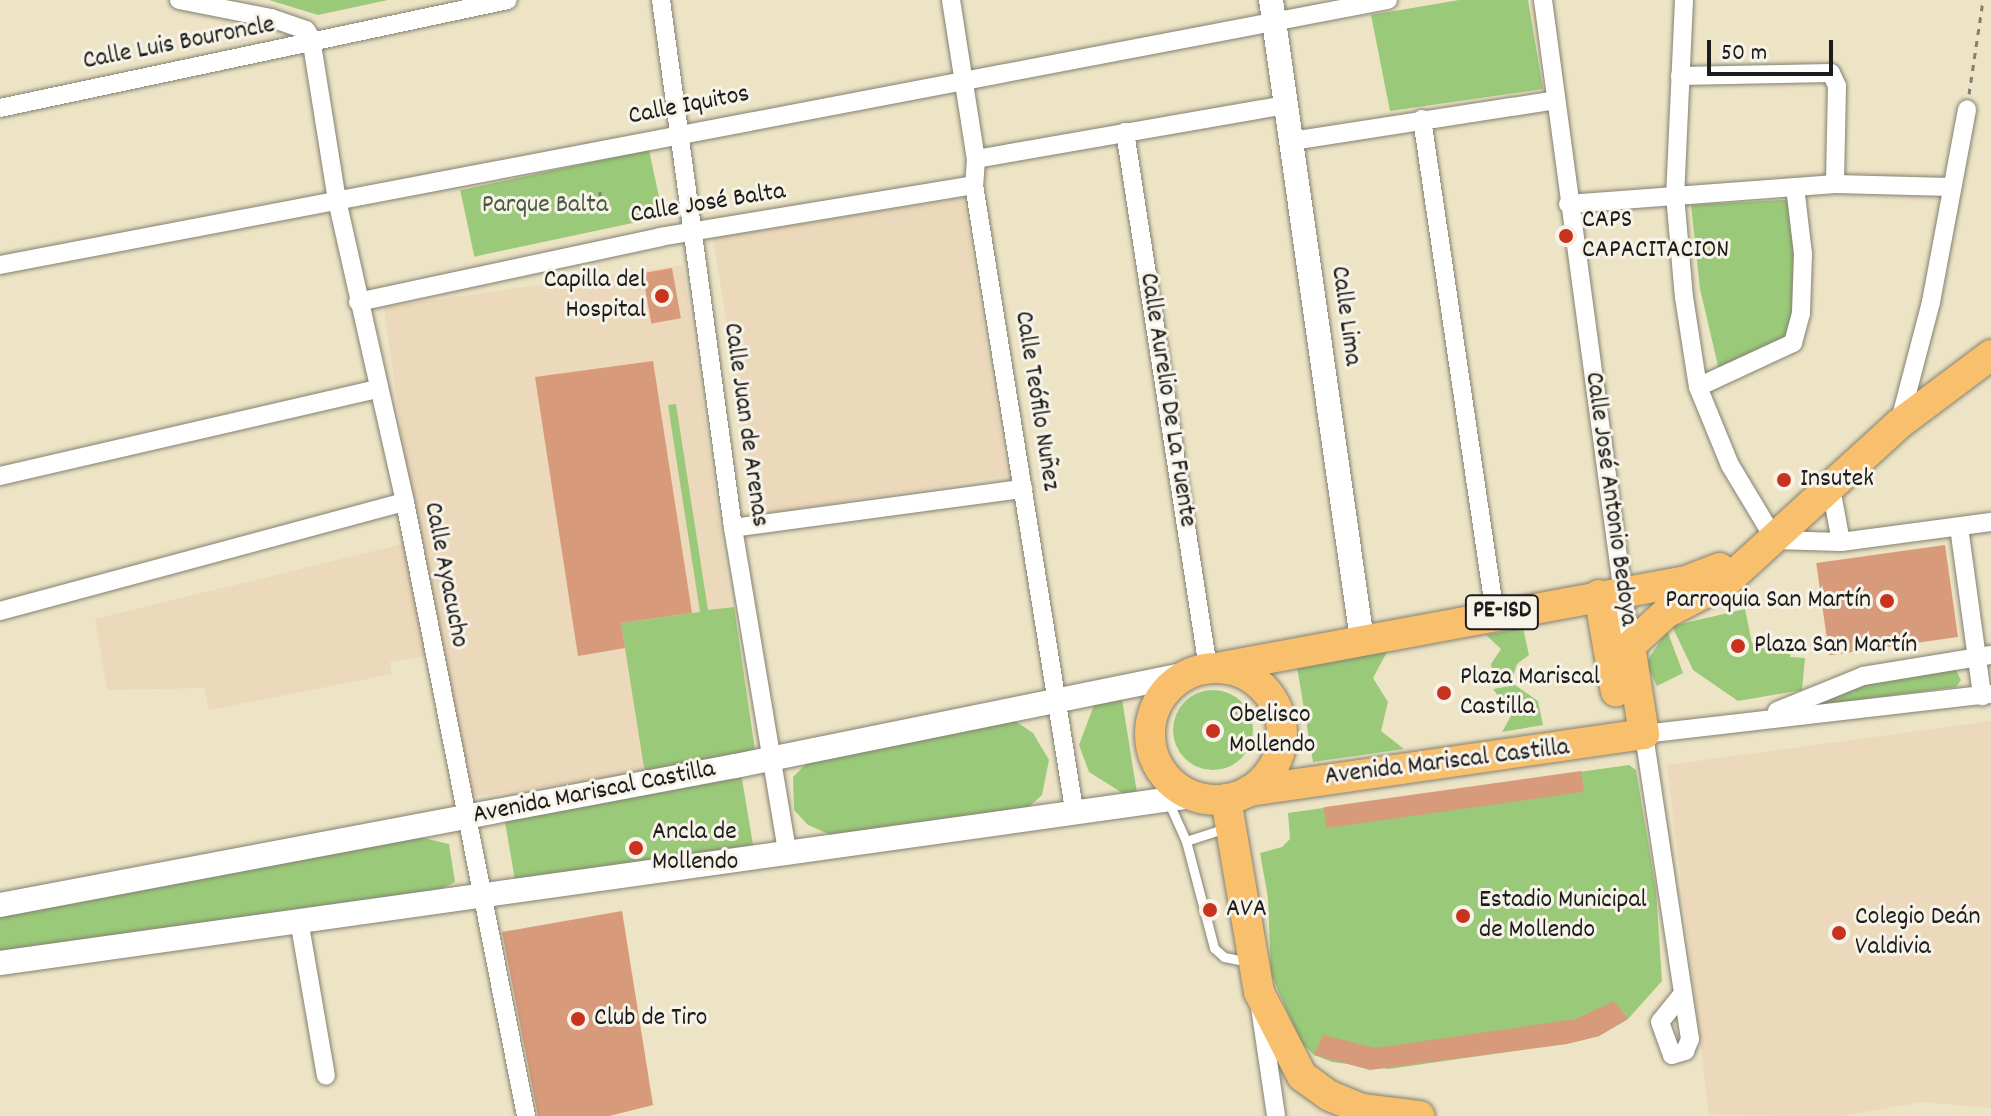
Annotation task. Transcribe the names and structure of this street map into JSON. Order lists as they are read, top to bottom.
{
  "streets": {
    "main road": ["Calle José Antonio Bedoya", "PE-1SD", "Avenida Mariscal Castilla"],
    "street": [
      "Calle Luis Bouroncle",
      "Calle Iquitos",
      "Calle José Balta",
      "Calle Lima",
      "Calle Aurelio De La Fuente",
      "Calle Teófilo Nuñez",
      "Calle Juan de Arenas",
      "Calle Ayacucho"
    ]
  },
  "crossings": [
    ["Calle Luis Bouroncle", "Calle Ayacucho"],
    ["Calle Iquitos", "Calle Lima"],
    ["Calle Iquitos", "Calle Teófilo Nuñez"],
    ["Calle Iquitos", "Calle Juan de Arenas"],
    ["Calle Iquitos", "Calle Ayacucho"],
    ["Calle José Balta", "Calle Teófilo Nuñez"],
    ["Calle José Balta", "Calle Juan de Arenas"],
    ["Calle José Balta", "Calle Ayacucho"],
    ["Calle Lima", "Avenida Mariscal Castilla"],
    ["Calle Aurelio De La Fuente", "Avenida Mariscal Castilla"],
    ["Calle Teófilo Nuñez", "Avenida Mariscal Castilla"],
    ["Calle Juan de Arenas", "Avenida Mariscal Castilla"],
    ["Calle José Antonio Bedoya", "Avenida Mariscal Castilla"],
    ["Calle Ayacucho", "Avenida Mariscal Castilla"]
  ],
  "parks": ["Parque Balta"],
  "places": [
    "CAPS CAPACITACION",
    "Capilla del Hospital",
    "Insutek",
    "Parroquia San Martín",
    "Plaza San Martín",
    "Plaza Mariscal Castilla",
    "Obelisco Mollendo",
    "Ancla de Mollendo",
    "AVA",
    "Estadio Municipal de Mollendo",
    "Colegio Deán Valdivia",
    "Club de Tiro"
  ],
  "scale_bar": "50 m"
}
